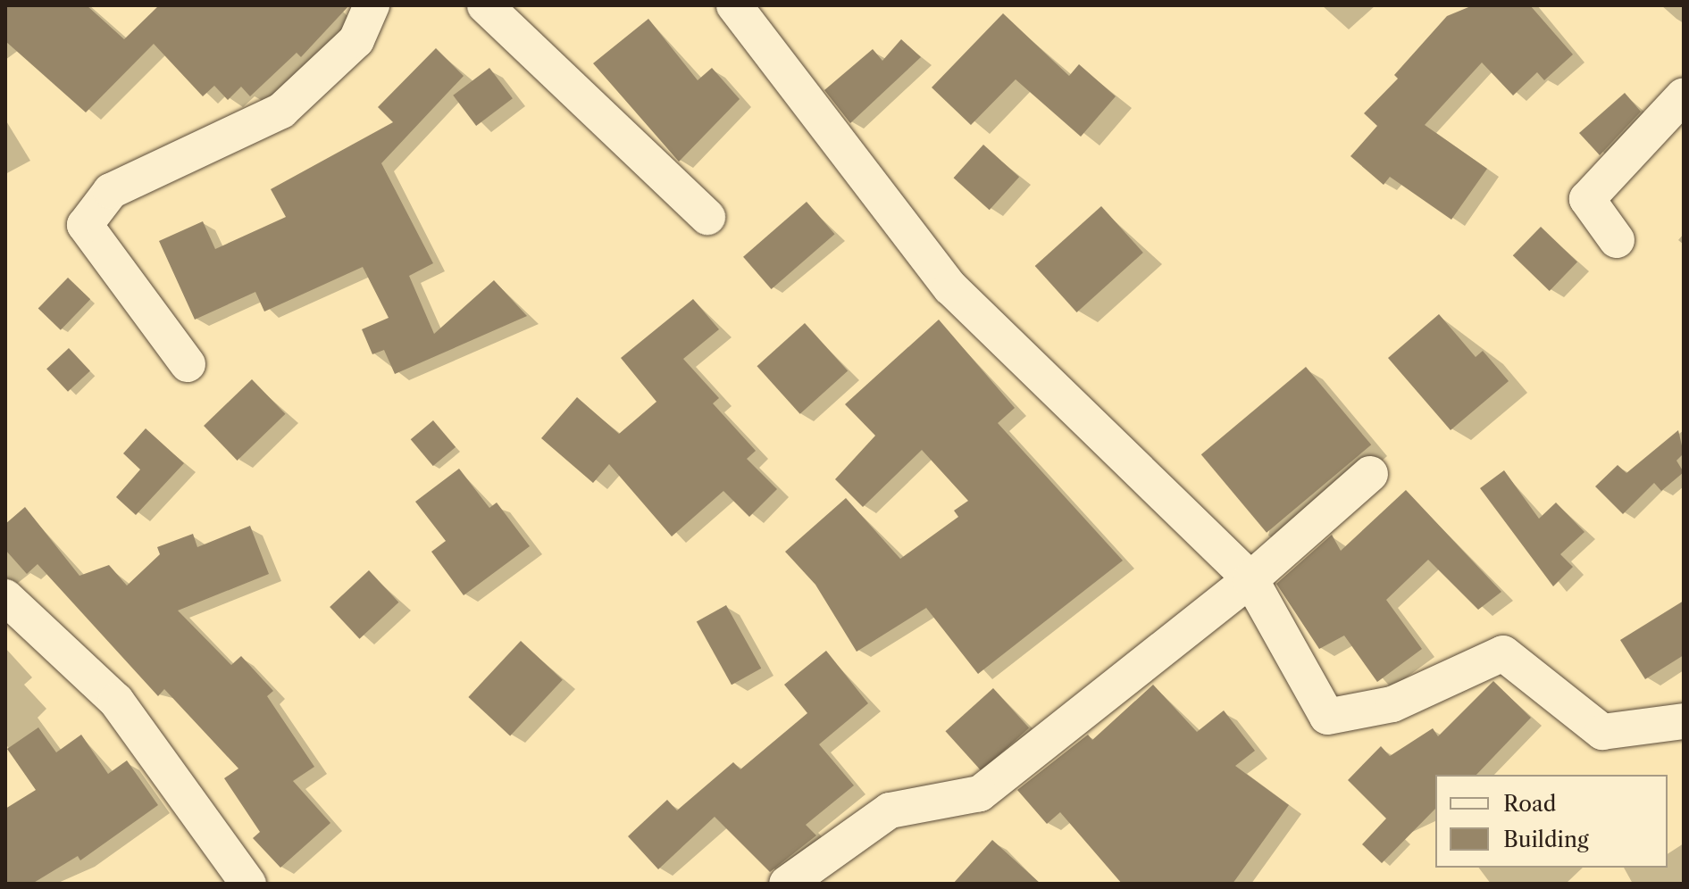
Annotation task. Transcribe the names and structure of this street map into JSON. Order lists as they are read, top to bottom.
{
  "legend": ["Road", "Building"]
}
